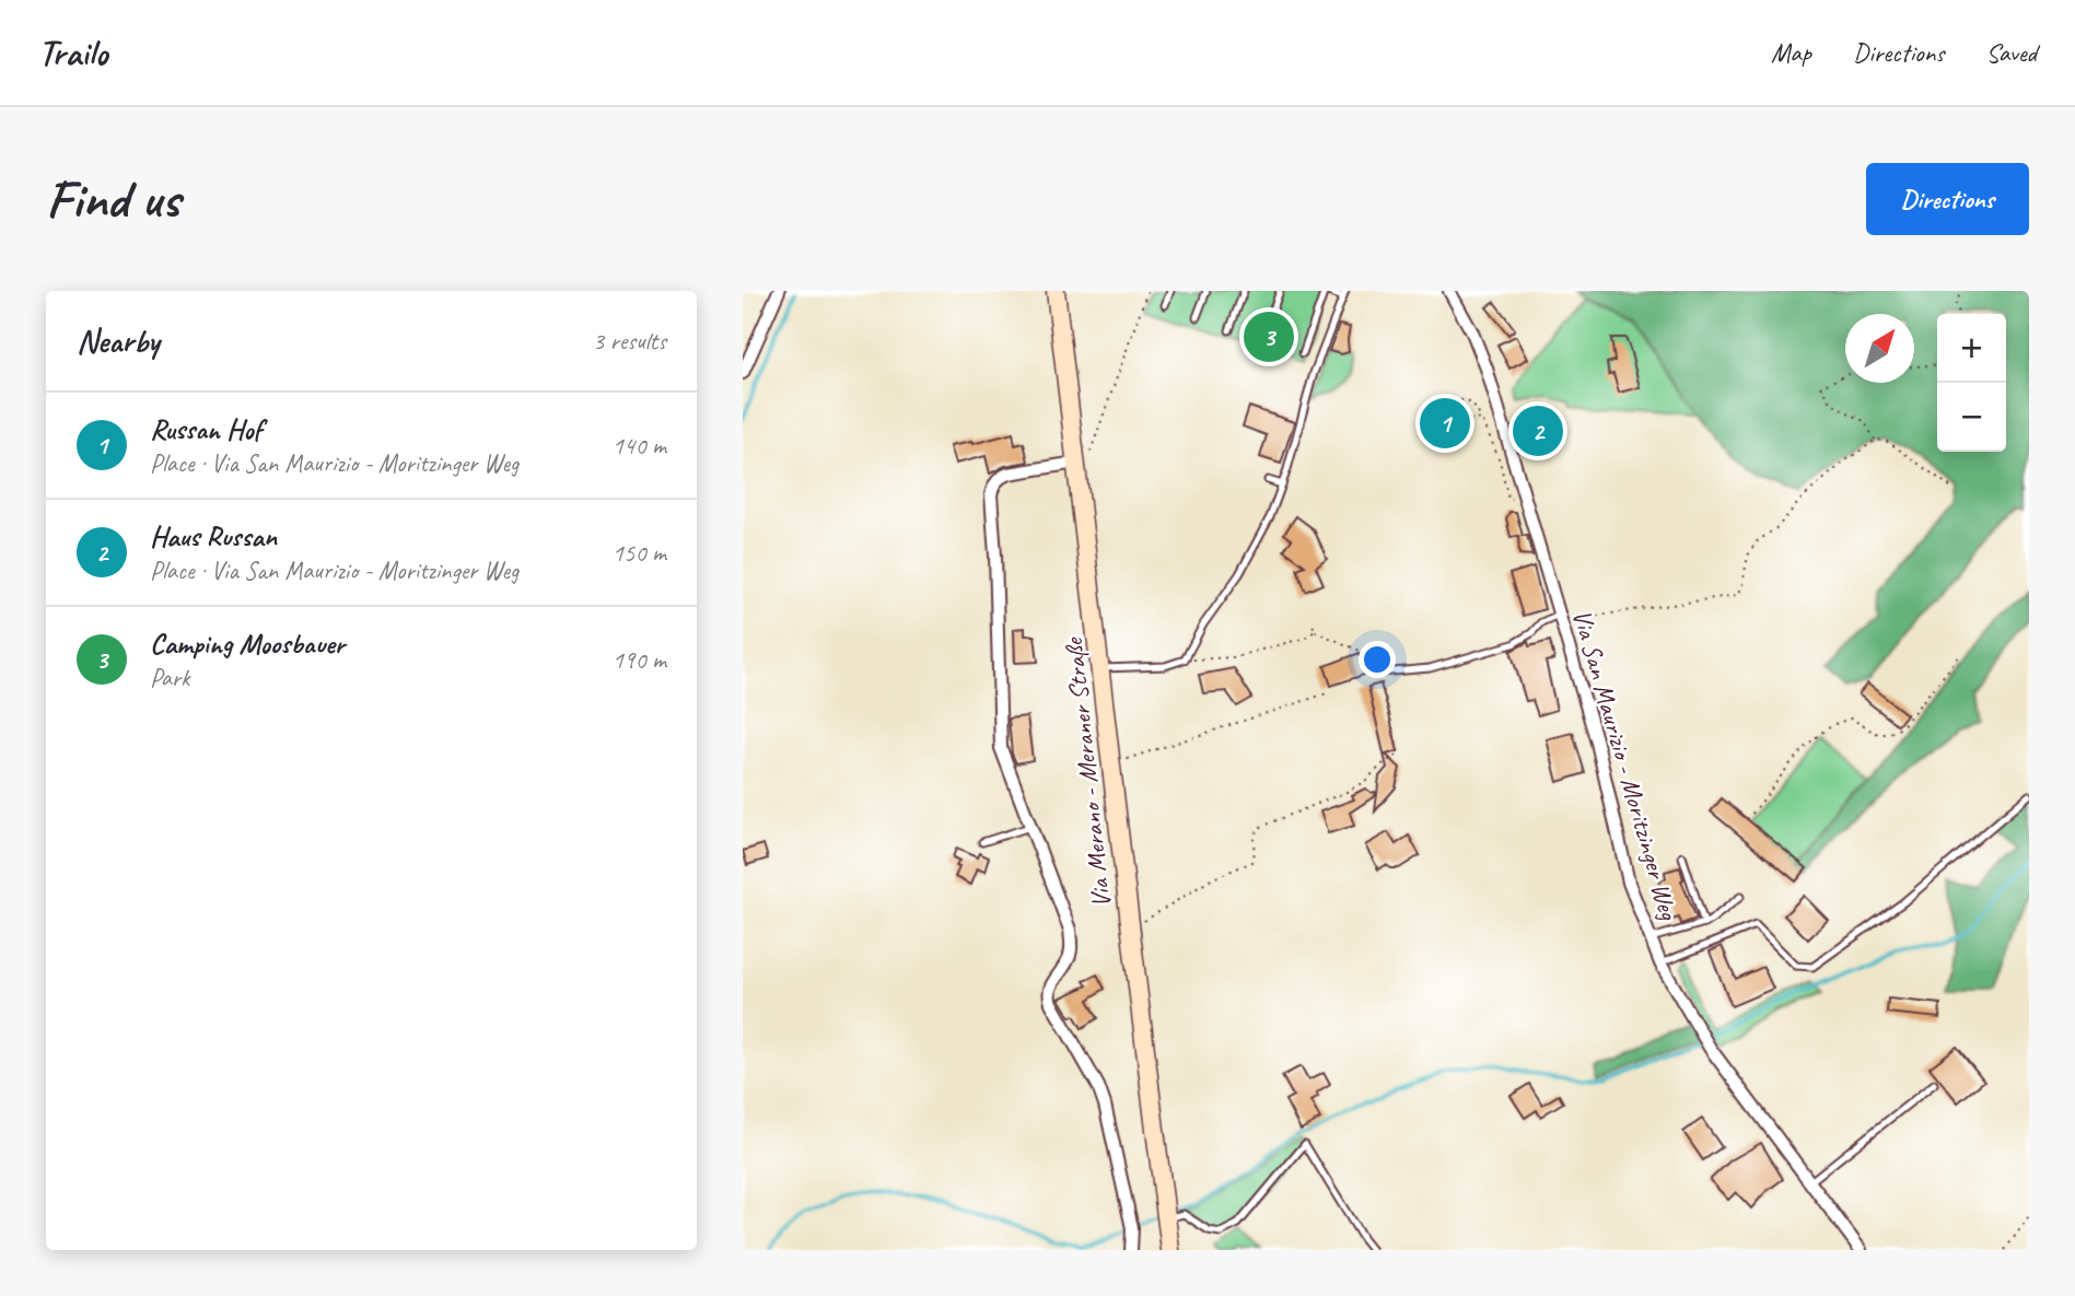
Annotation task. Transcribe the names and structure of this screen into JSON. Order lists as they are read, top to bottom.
{
  "streets": {
    "main road": ["Via Merano - Meraner Straße"],
    "street": ["Via San Maurizio - Moritzinger Weg"]
  },
  "north": "top right",
  "page": {
    "header": "Trailo",
    "nav": ["Map", "Directions", "Saved"],
    "buttons": "Directions",
    "title": "Find us",
    "heading": ["Nearby", "3 results"],
    "pins": ["3", "1", "2"],
    "map_buttons": ["+", "−"],
    "list": [
      {
        "mark": "1",
        "name": "Russan Hof",
        "note": "Place · Via San Maurizio - Moritzinger Weg",
        "value": "140 m"
      },
      {
        "mark": "2",
        "name": "Haus Russan",
        "note": "Place · Via San Maurizio - Moritzinger Weg",
        "value": "150 m"
      },
      {
        "mark": "3",
        "name": "Camping Moosbauer",
        "note": "Park",
        "value": "190 m"
      }
    ]
  }
}
